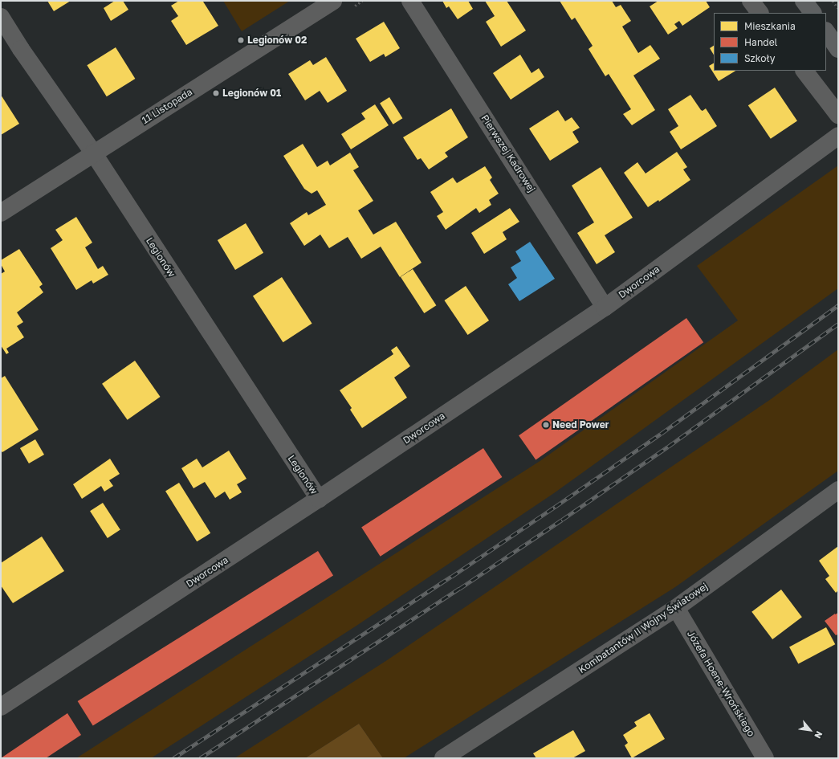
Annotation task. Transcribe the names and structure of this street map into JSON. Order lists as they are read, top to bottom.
{
  "streets": {
    "street": [
      "11 Listopada",
      "Pierwszej Kadrowej",
      "Legionów",
      "Dworcowa",
      "Kombatantów II Wojny Światowej",
      "Józefa Hoene-Wrońskiego"
    ]
  },
  "crossings": [
    ["11 Listopada", "Legionów"],
    ["Pierwszej Kadrowej", "Dworcowa"],
    ["Legionów", "Dworcowa"],
    ["Kombatantów II Wojny Światowej", "Józefa Hoene-Wrońskiego"]
  ],
  "places": ["Legionów 02", "Legionów 01", "Need Power"],
  "legend": ["Mieszkania", "Handel", "Szkoły"],
  "north": "bottom right"
}
